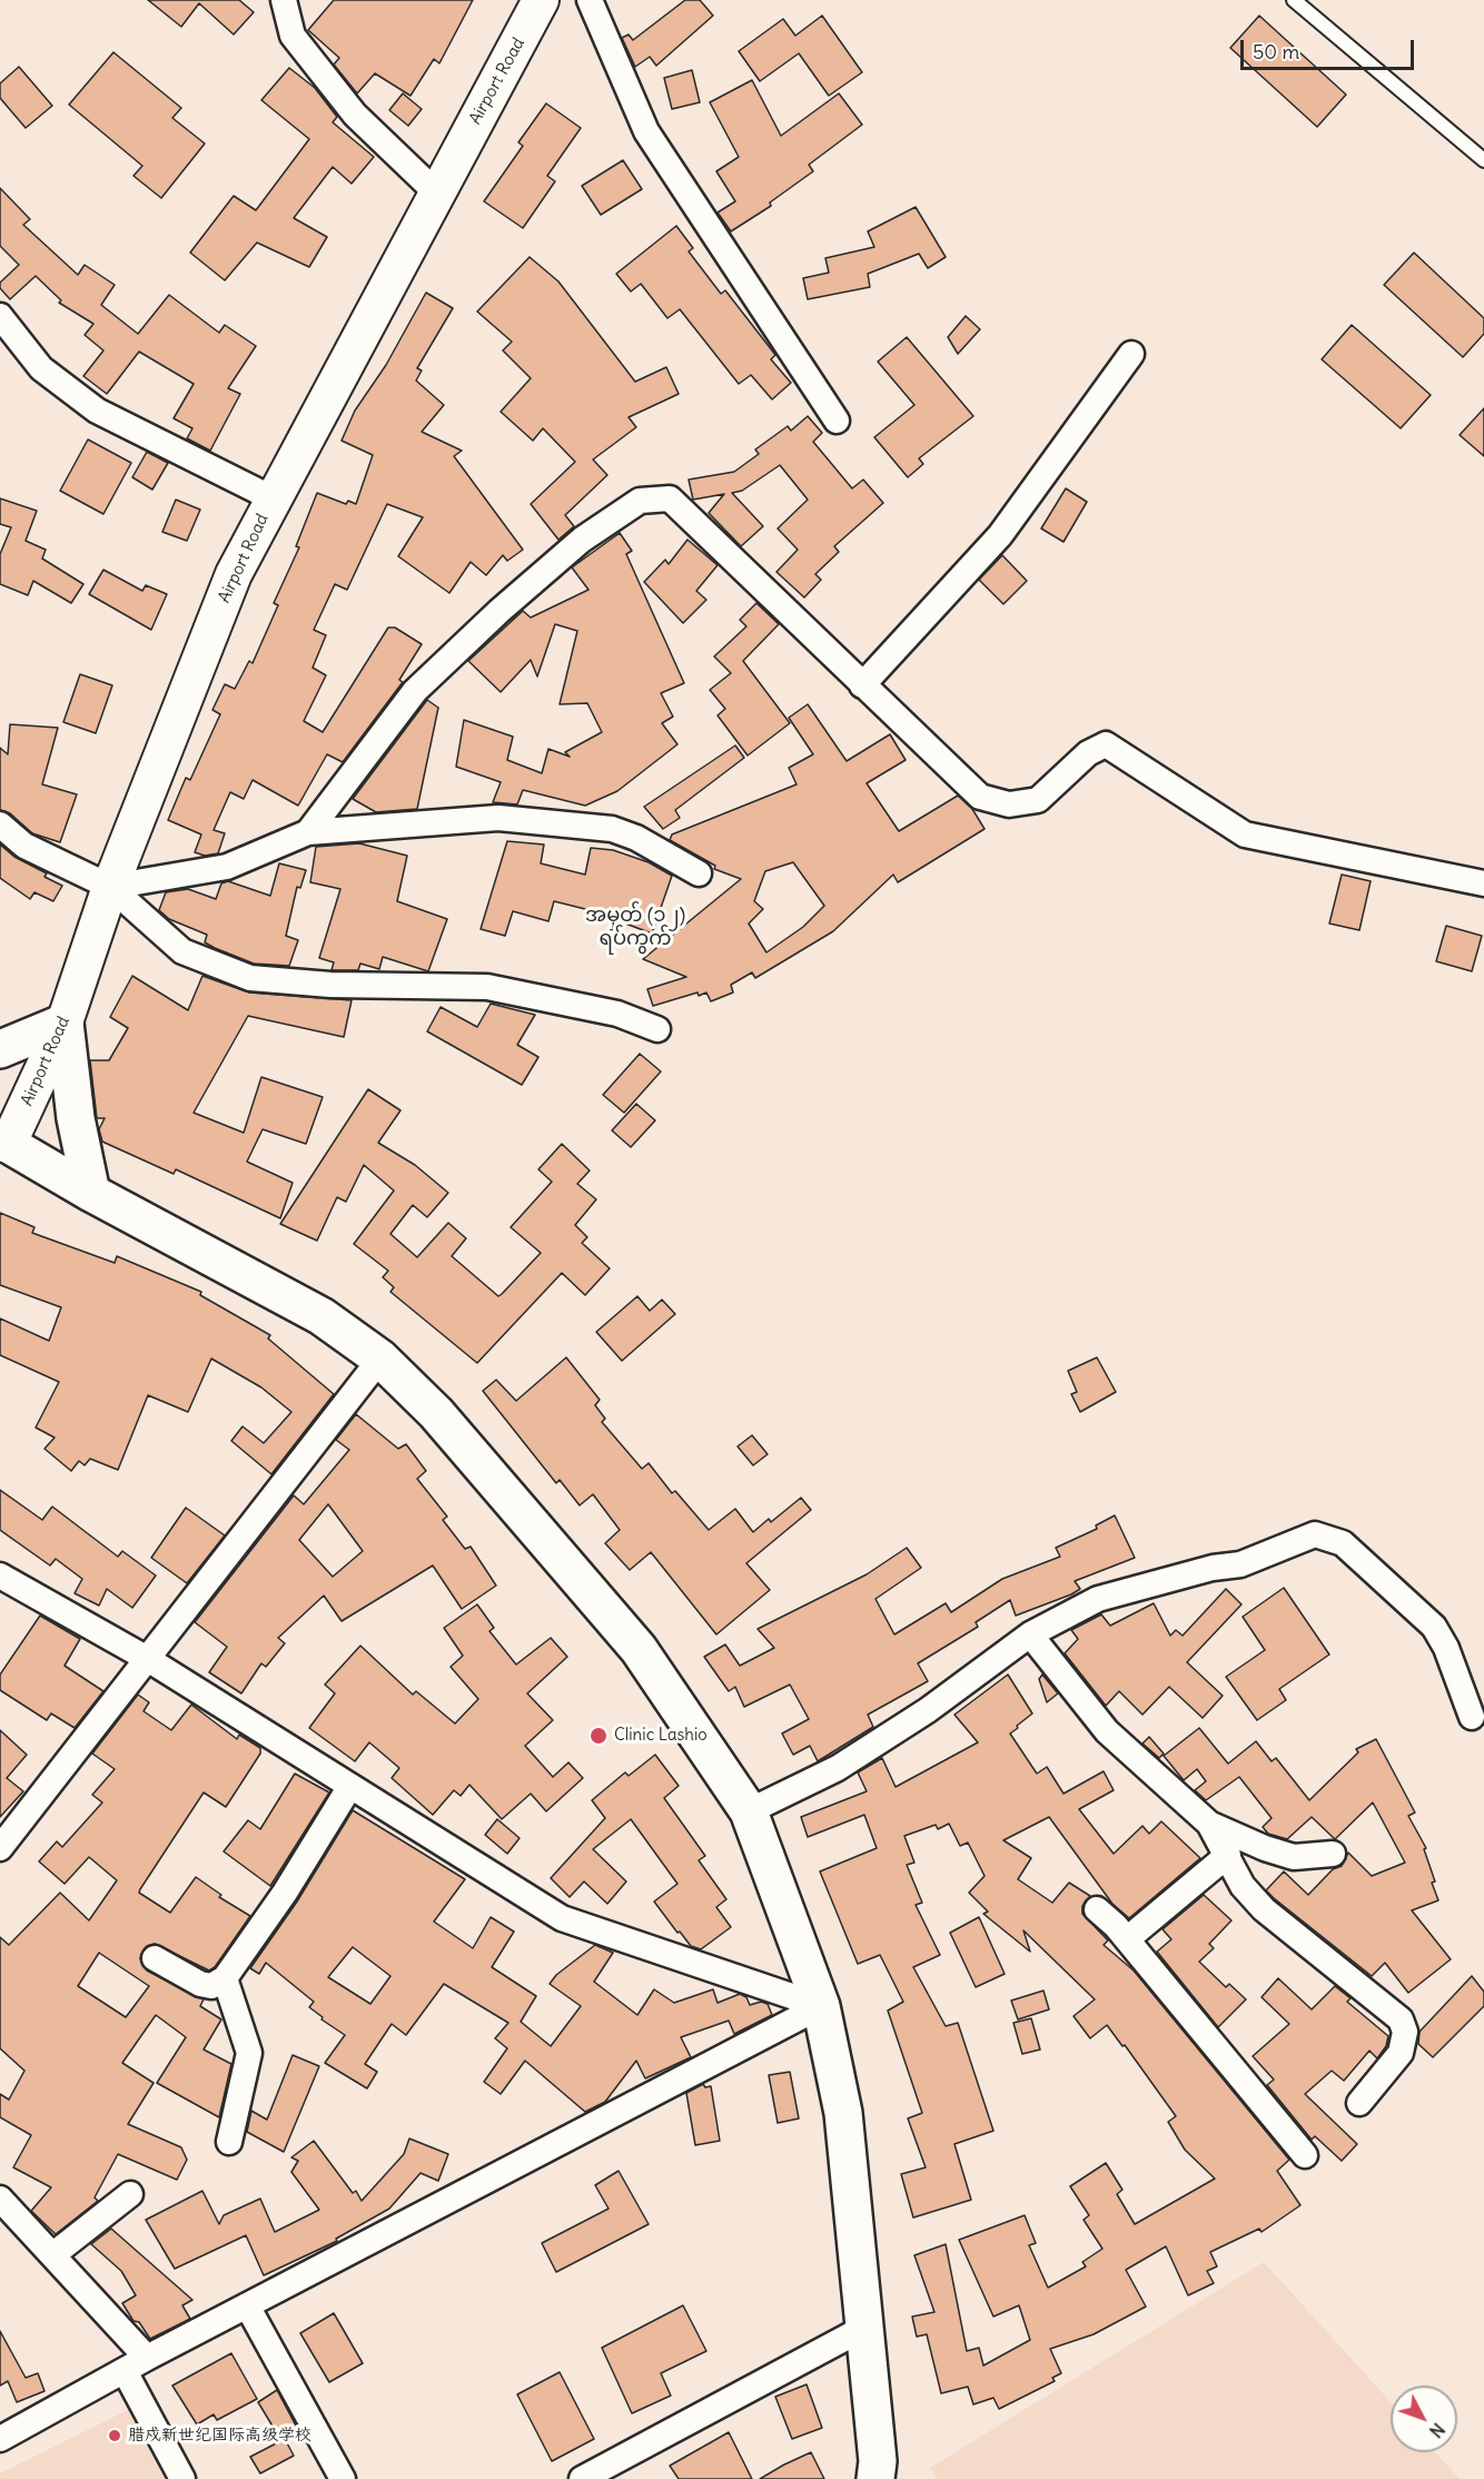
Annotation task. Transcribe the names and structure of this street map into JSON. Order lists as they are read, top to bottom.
{
  "streets": {
    "main road": ["Airport Road"]
  },
  "districts": ["အမှတ် (၁၂) ရပ်ကွက်"],
  "places": ["Clinic Lashio", "腊戍新世纪国际高级学校"],
  "scale_bar": "50 m",
  "north": "bottom right"
}
